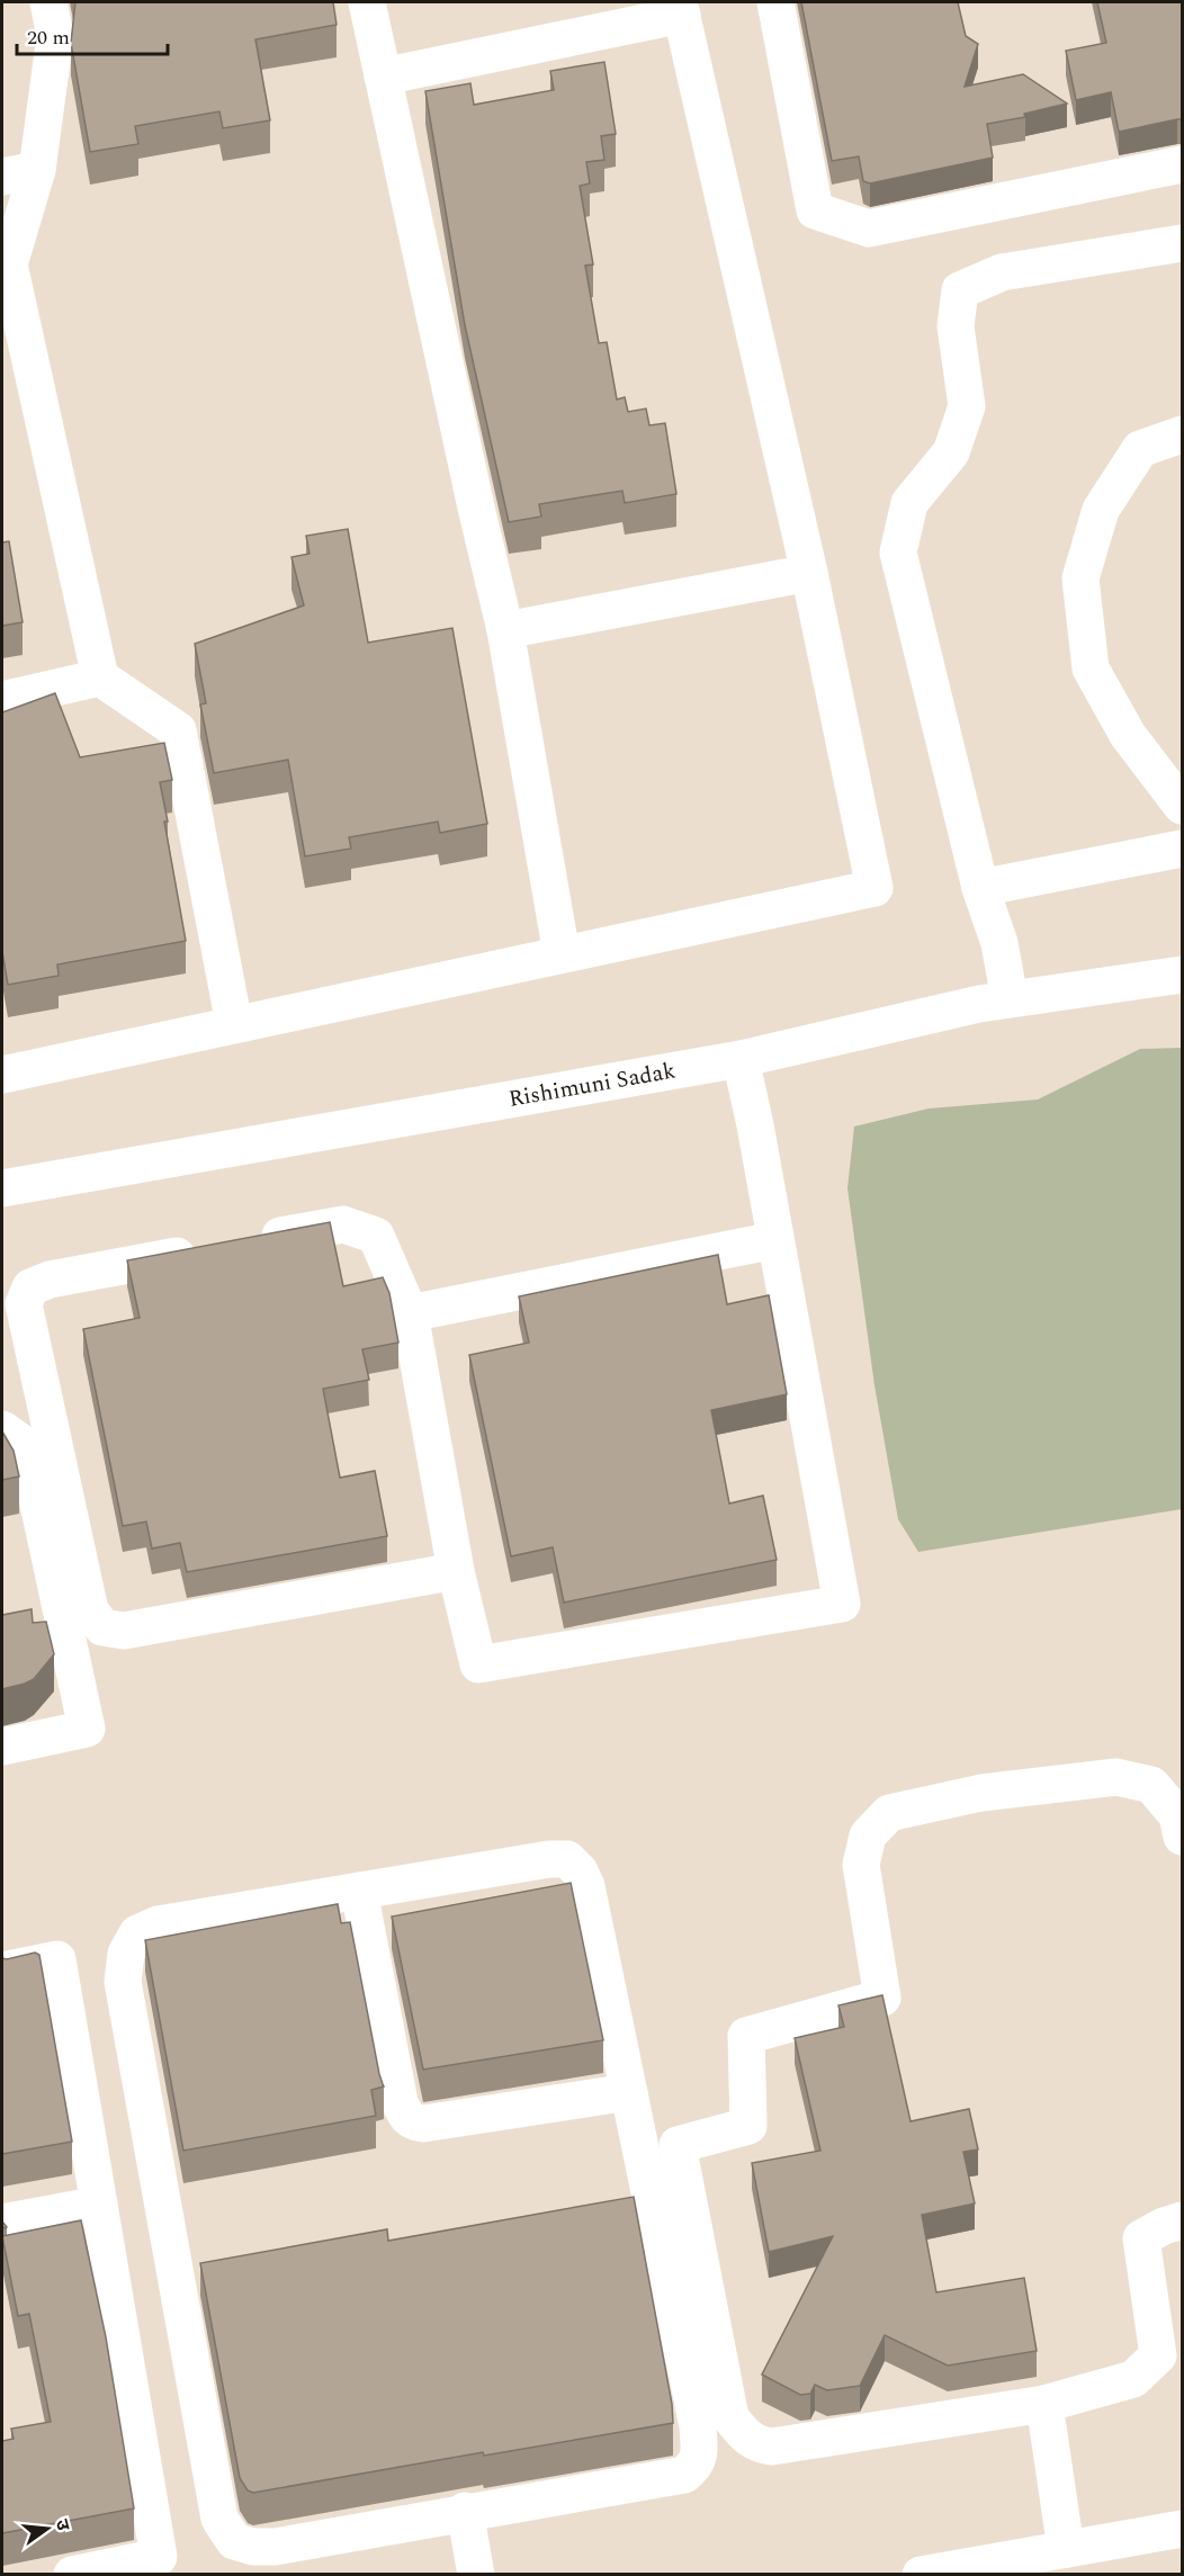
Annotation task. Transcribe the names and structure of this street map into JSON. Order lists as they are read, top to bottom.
{
  "streets": {
    "street": ["Rishimuni Sadak"]
  },
  "scale_bar": "20 m",
  "north": "right"
}
